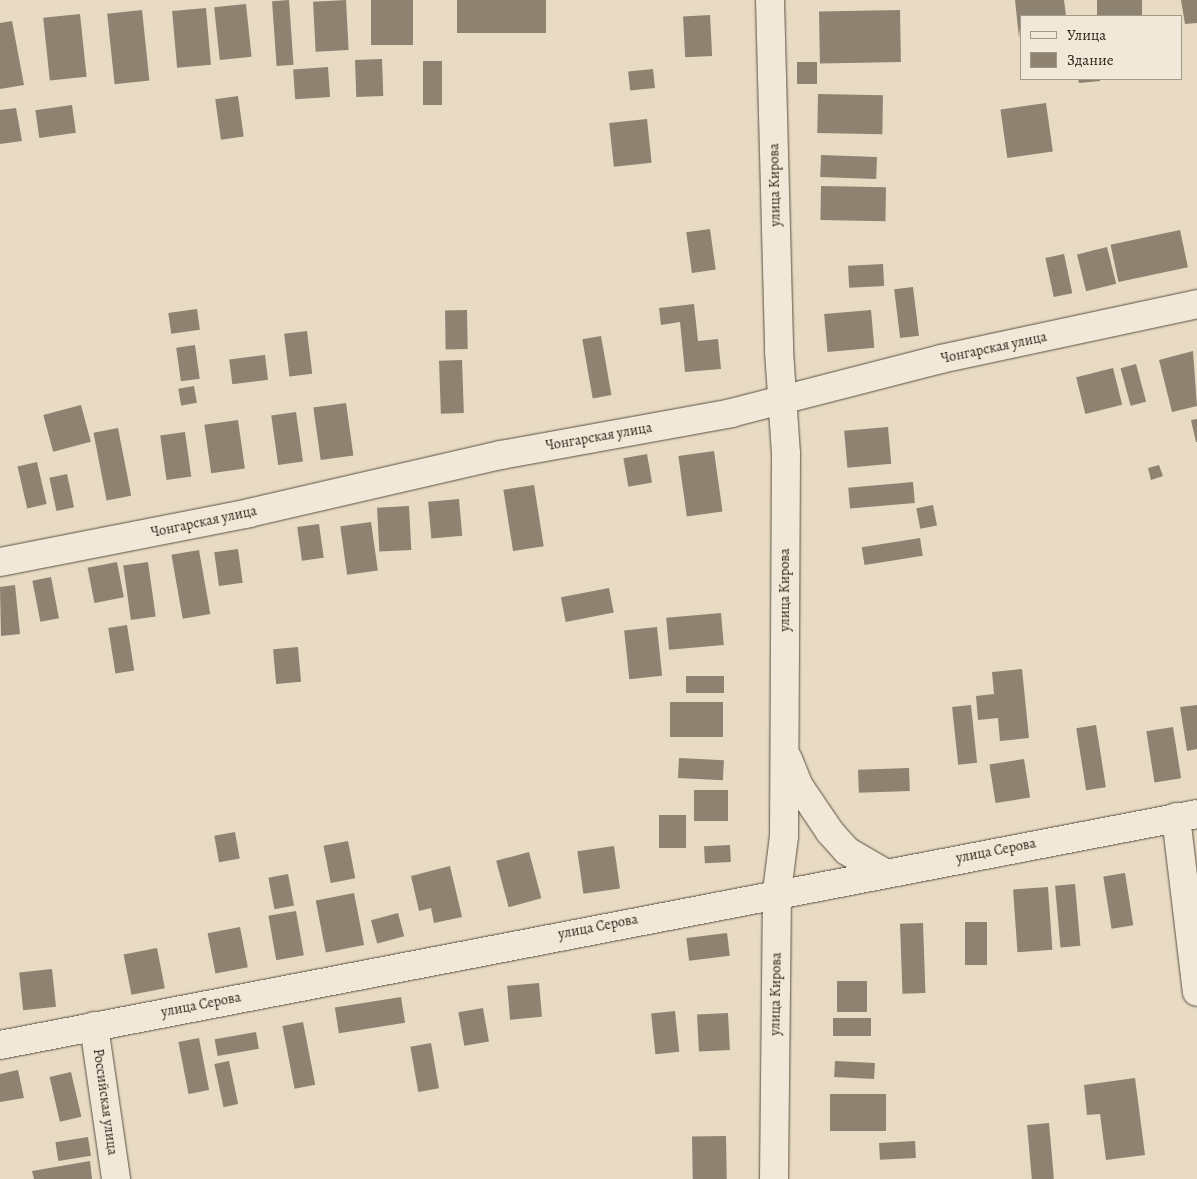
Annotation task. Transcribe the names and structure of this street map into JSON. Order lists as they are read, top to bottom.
{
  "streets": {
    "street": [
      "улица Кирова",
      "Чонгарская улица",
      "улица Серова",
      "Российская улица"
    ]
  },
  "crossings": [
    ["улица Кирова", "Чонгарская улица"],
    ["улица Кирова", "улица Серова"],
    ["улица Серова", "Российская улица"]
  ],
  "legend": ["Улица", "Здание"]
}
